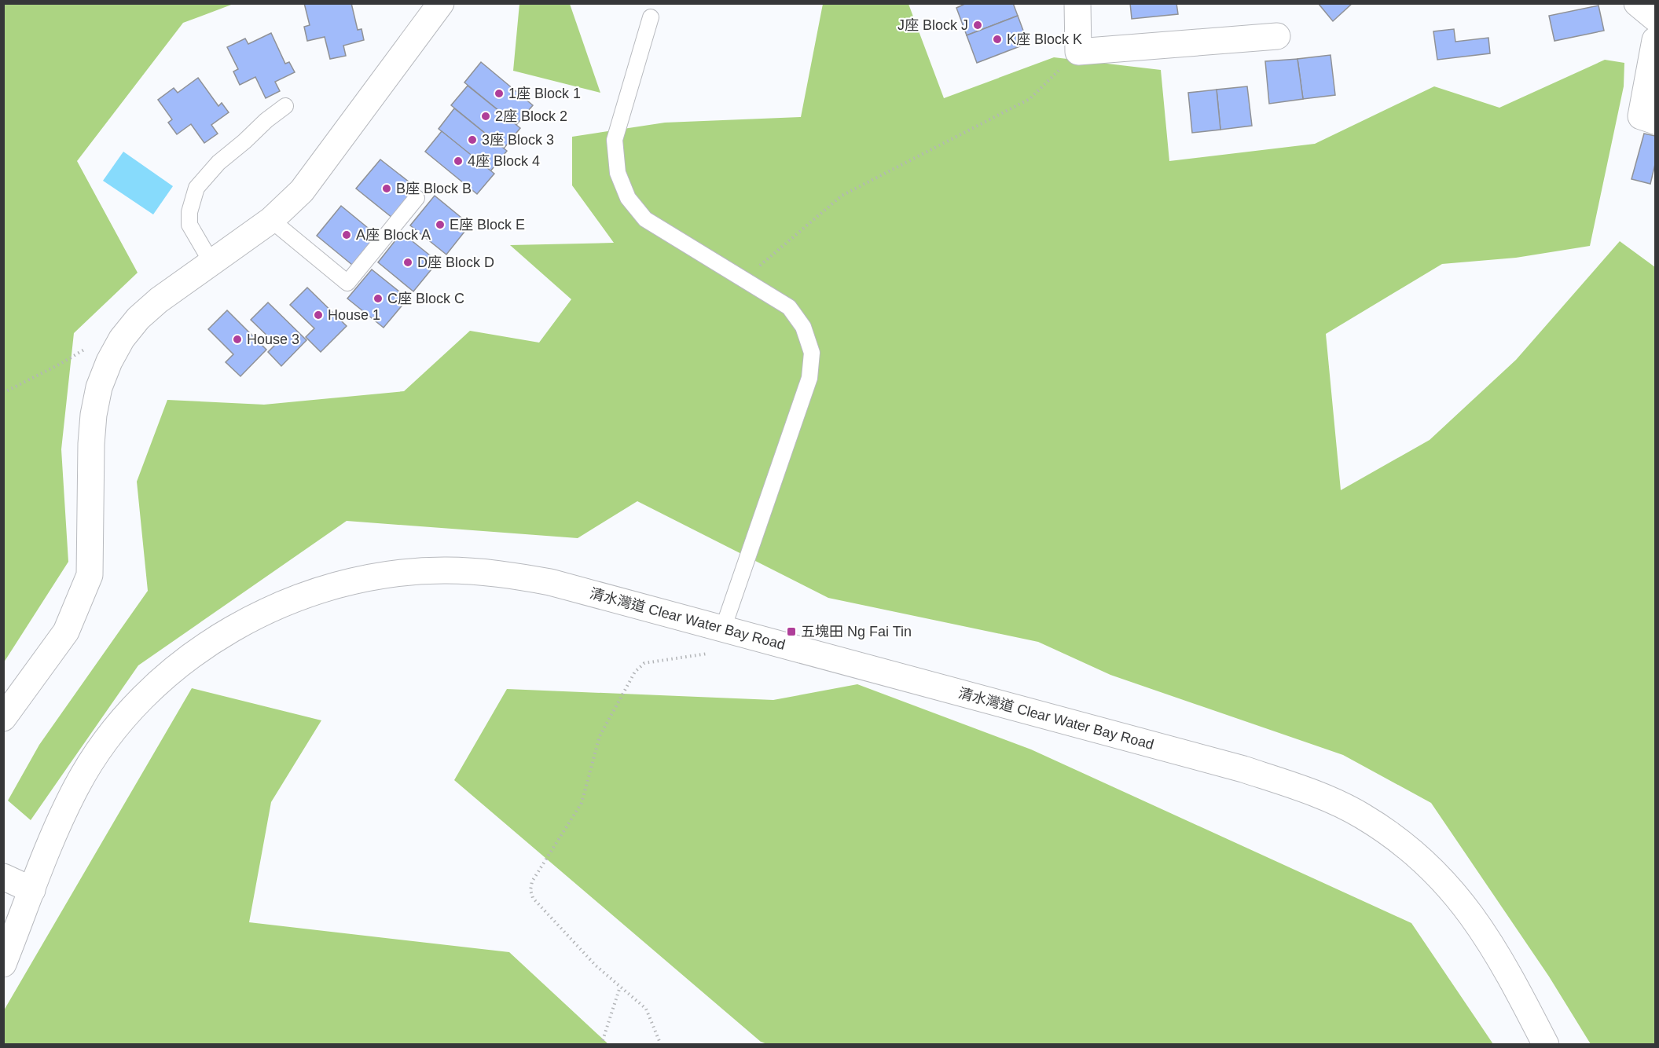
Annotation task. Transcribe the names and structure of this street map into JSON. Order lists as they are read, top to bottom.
{
  "streets": {
    "main road": ["清水灣道 Clear Water Bay Road"]
  },
  "places": {
    "other": [
      "J座 Block J",
      "K座 Block K",
      "1座 Block 1",
      "2座 Block 2",
      "3座 Block 3",
      "4座 Block 4",
      "B座 Block B",
      "E座 Block E",
      "A座 Block A",
      "D座 Block D",
      "C座 Block C",
      "House 1",
      "House 3"
    ],
    "transit": ["五塊田 Ng Fai Tin"]
  }
}
